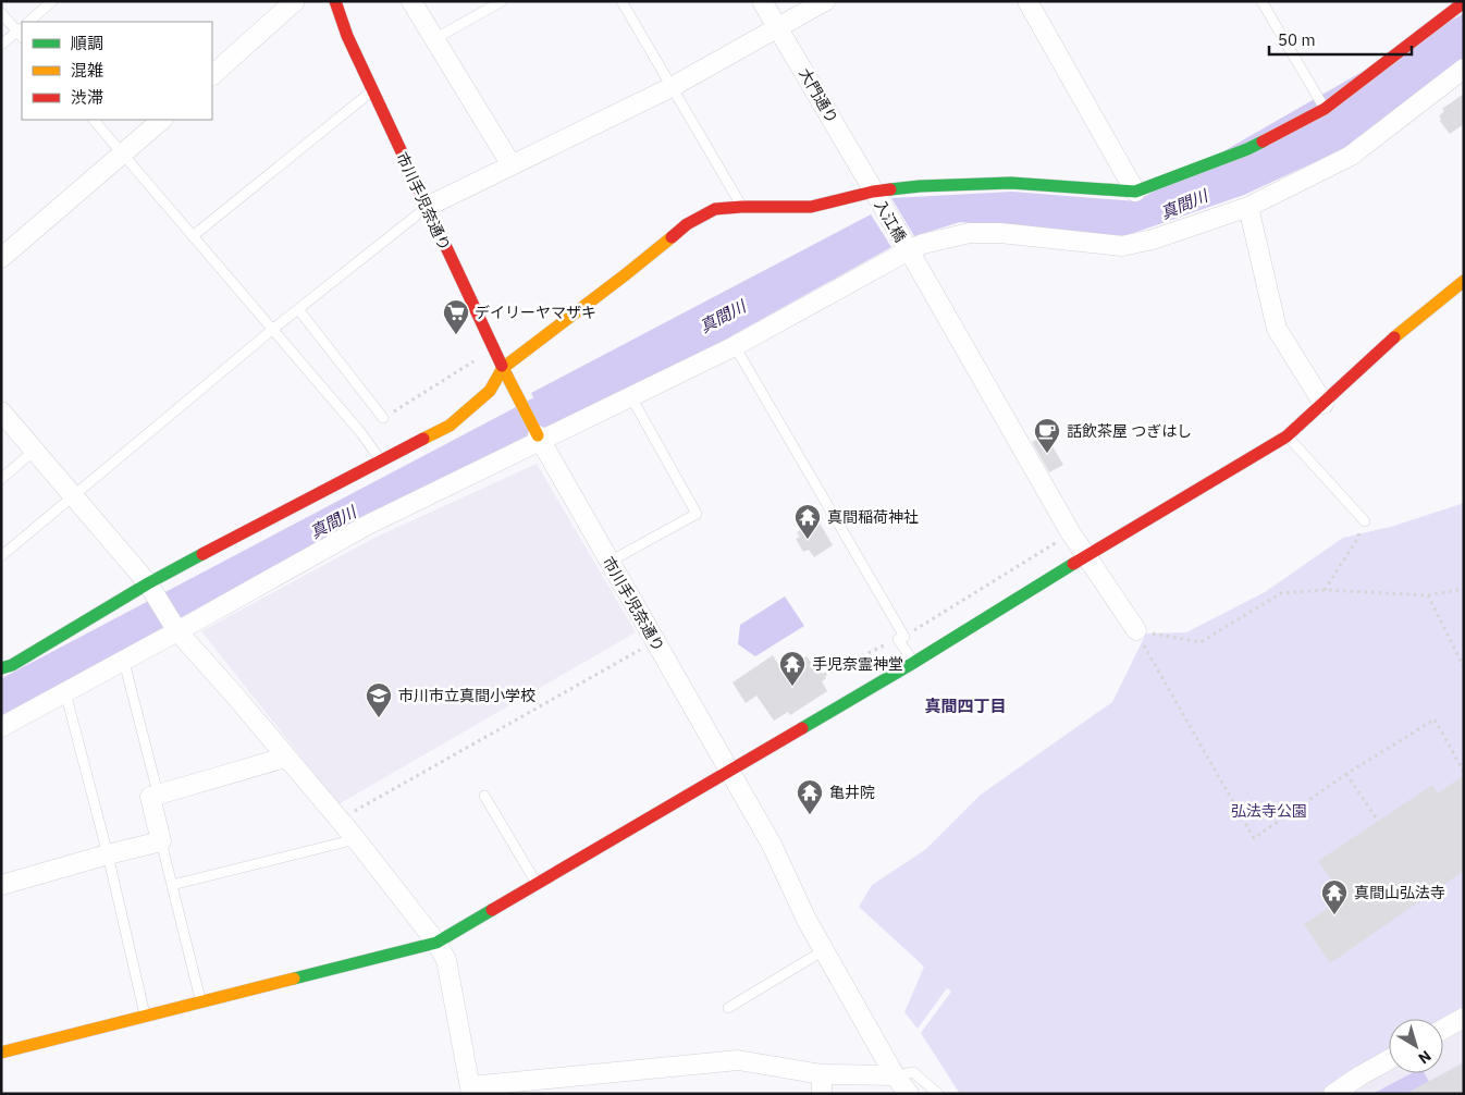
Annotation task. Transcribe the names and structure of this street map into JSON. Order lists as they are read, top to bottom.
{
  "streets": {
    "street": ["大門通り", "市川手児奈通り", "入江橋"]
  },
  "crossings": [
    ["大門通り", "入江橋"]
  ],
  "districts": ["真間四丁目"],
  "water": ["真間川"],
  "parks": ["弘法寺公園"],
  "places": {
    "supermarket": ["デイリーヤマザキ"],
    "cafe": ["話飲茶屋 つぎはし"],
    "temple": [
      "真間稲荷神社",
      "手児奈霊神堂",
      "亀井院",
      "真間山弘法寺"
    ],
    "school or university": ["市川市立真間小学校"]
  },
  "legend": ["順調", "混雑", "渋滞"],
  "scale_bar": "50 m",
  "north": "bottom right"
}
